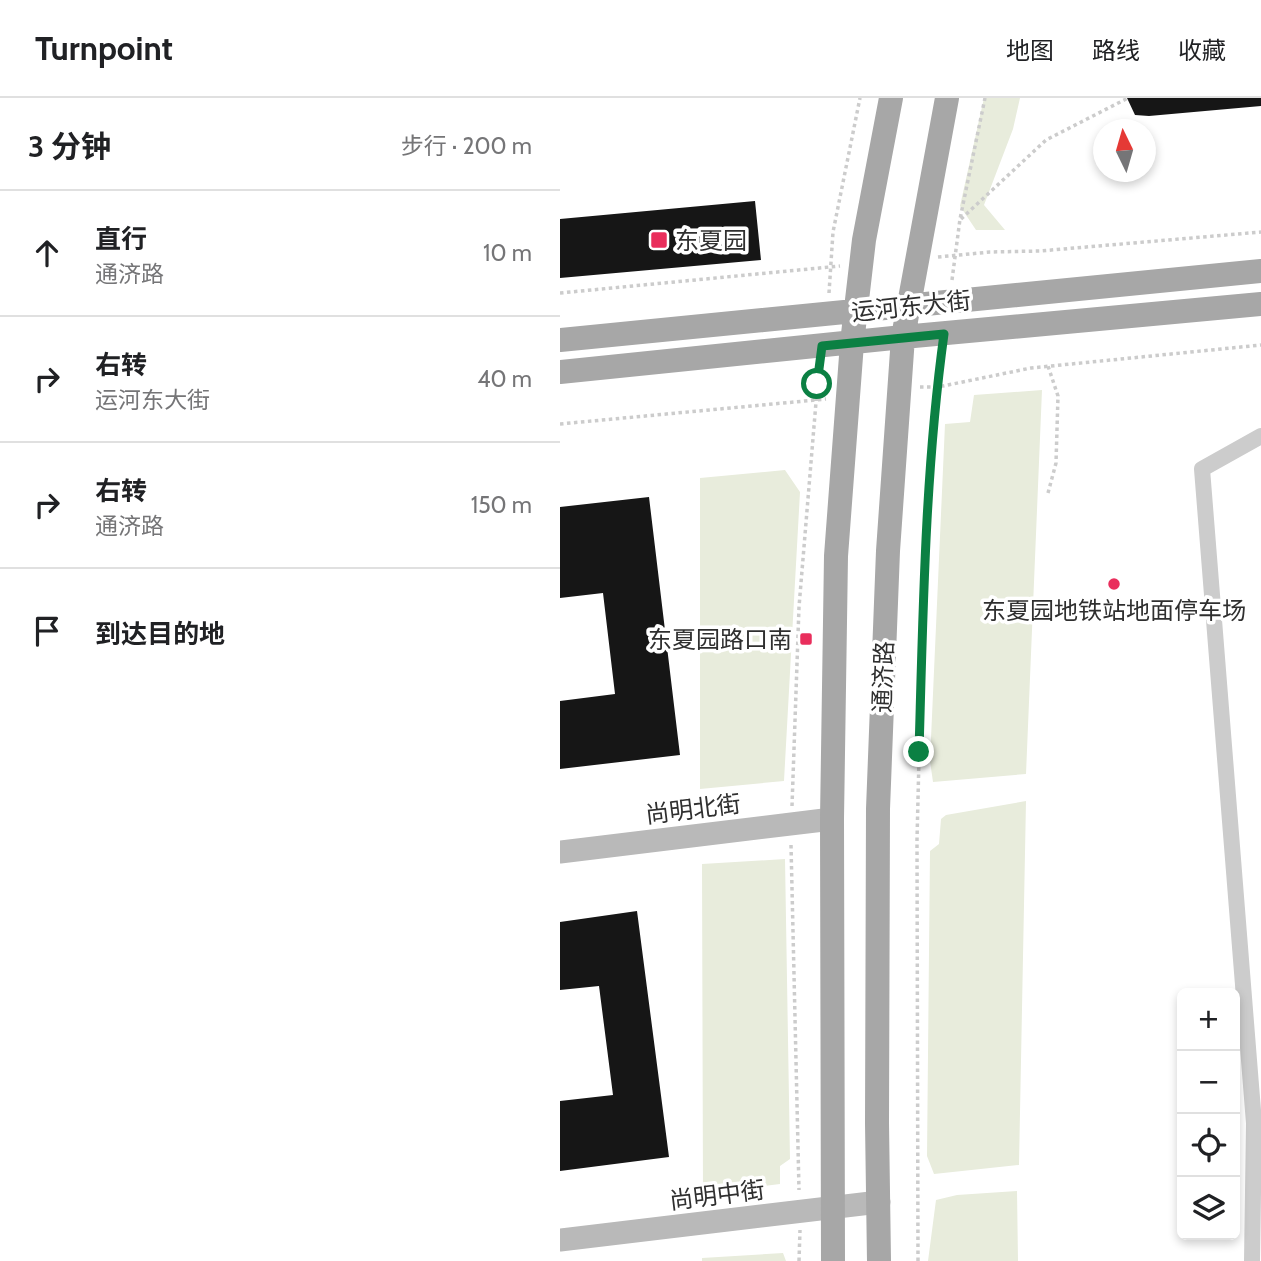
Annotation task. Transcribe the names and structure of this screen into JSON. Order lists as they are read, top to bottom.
{
  "streets": {
    "main road": ["运河东大街", "通济路"],
    "street": ["尚明北街", "尚明中街"]
  },
  "crossings": [
    ["运河东大街", "通济路"],
    ["通济路", "尚明北街"],
    ["通济路", "尚明中街"]
  ],
  "places": {
    "transit": ["东夏园", "东夏园路口南"],
    "other": ["东夏园地铁站地面停车场"]
  },
  "north": "top",
  "page": {
    "header": "Turnpoint",
    "nav": ["地图", "路线", "收藏"],
    "heading": ["3 分钟", "步行 · 200 m"],
    "list": [
      ["直行", "通济路", "10 m"],
      ["右转", "运河东大街", "40 m"],
      ["右转", "通济路", "150 m"],
      "到达目的地"
    ],
    "map_buttons": ["+", "−"]
  }
}
